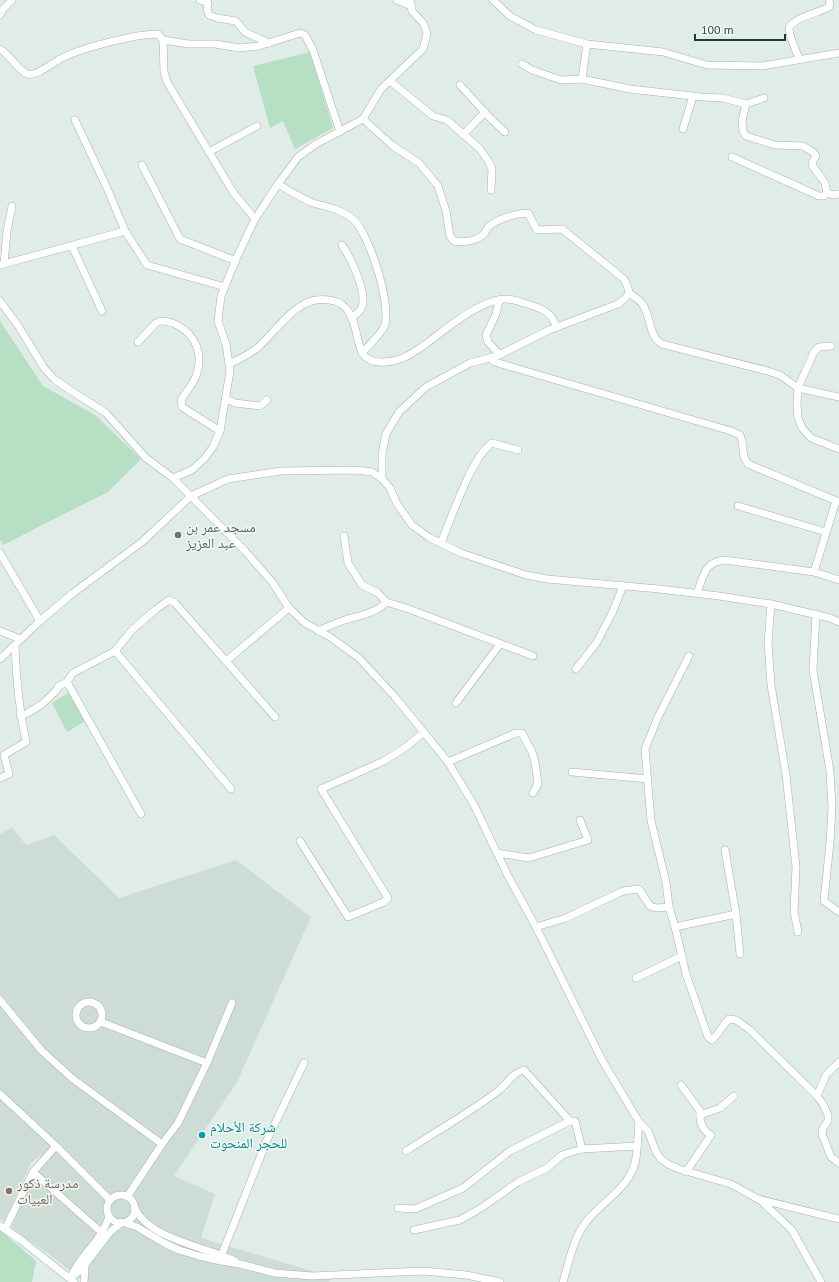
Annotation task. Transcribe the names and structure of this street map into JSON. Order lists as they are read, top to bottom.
{
  "places": ["مسجد عمر بن عبد العزيز", "شركة الأحلام للحجر المنحوت", "مدرسة ذكور العبيات"],
  "scale_bar": "100 m"
}
